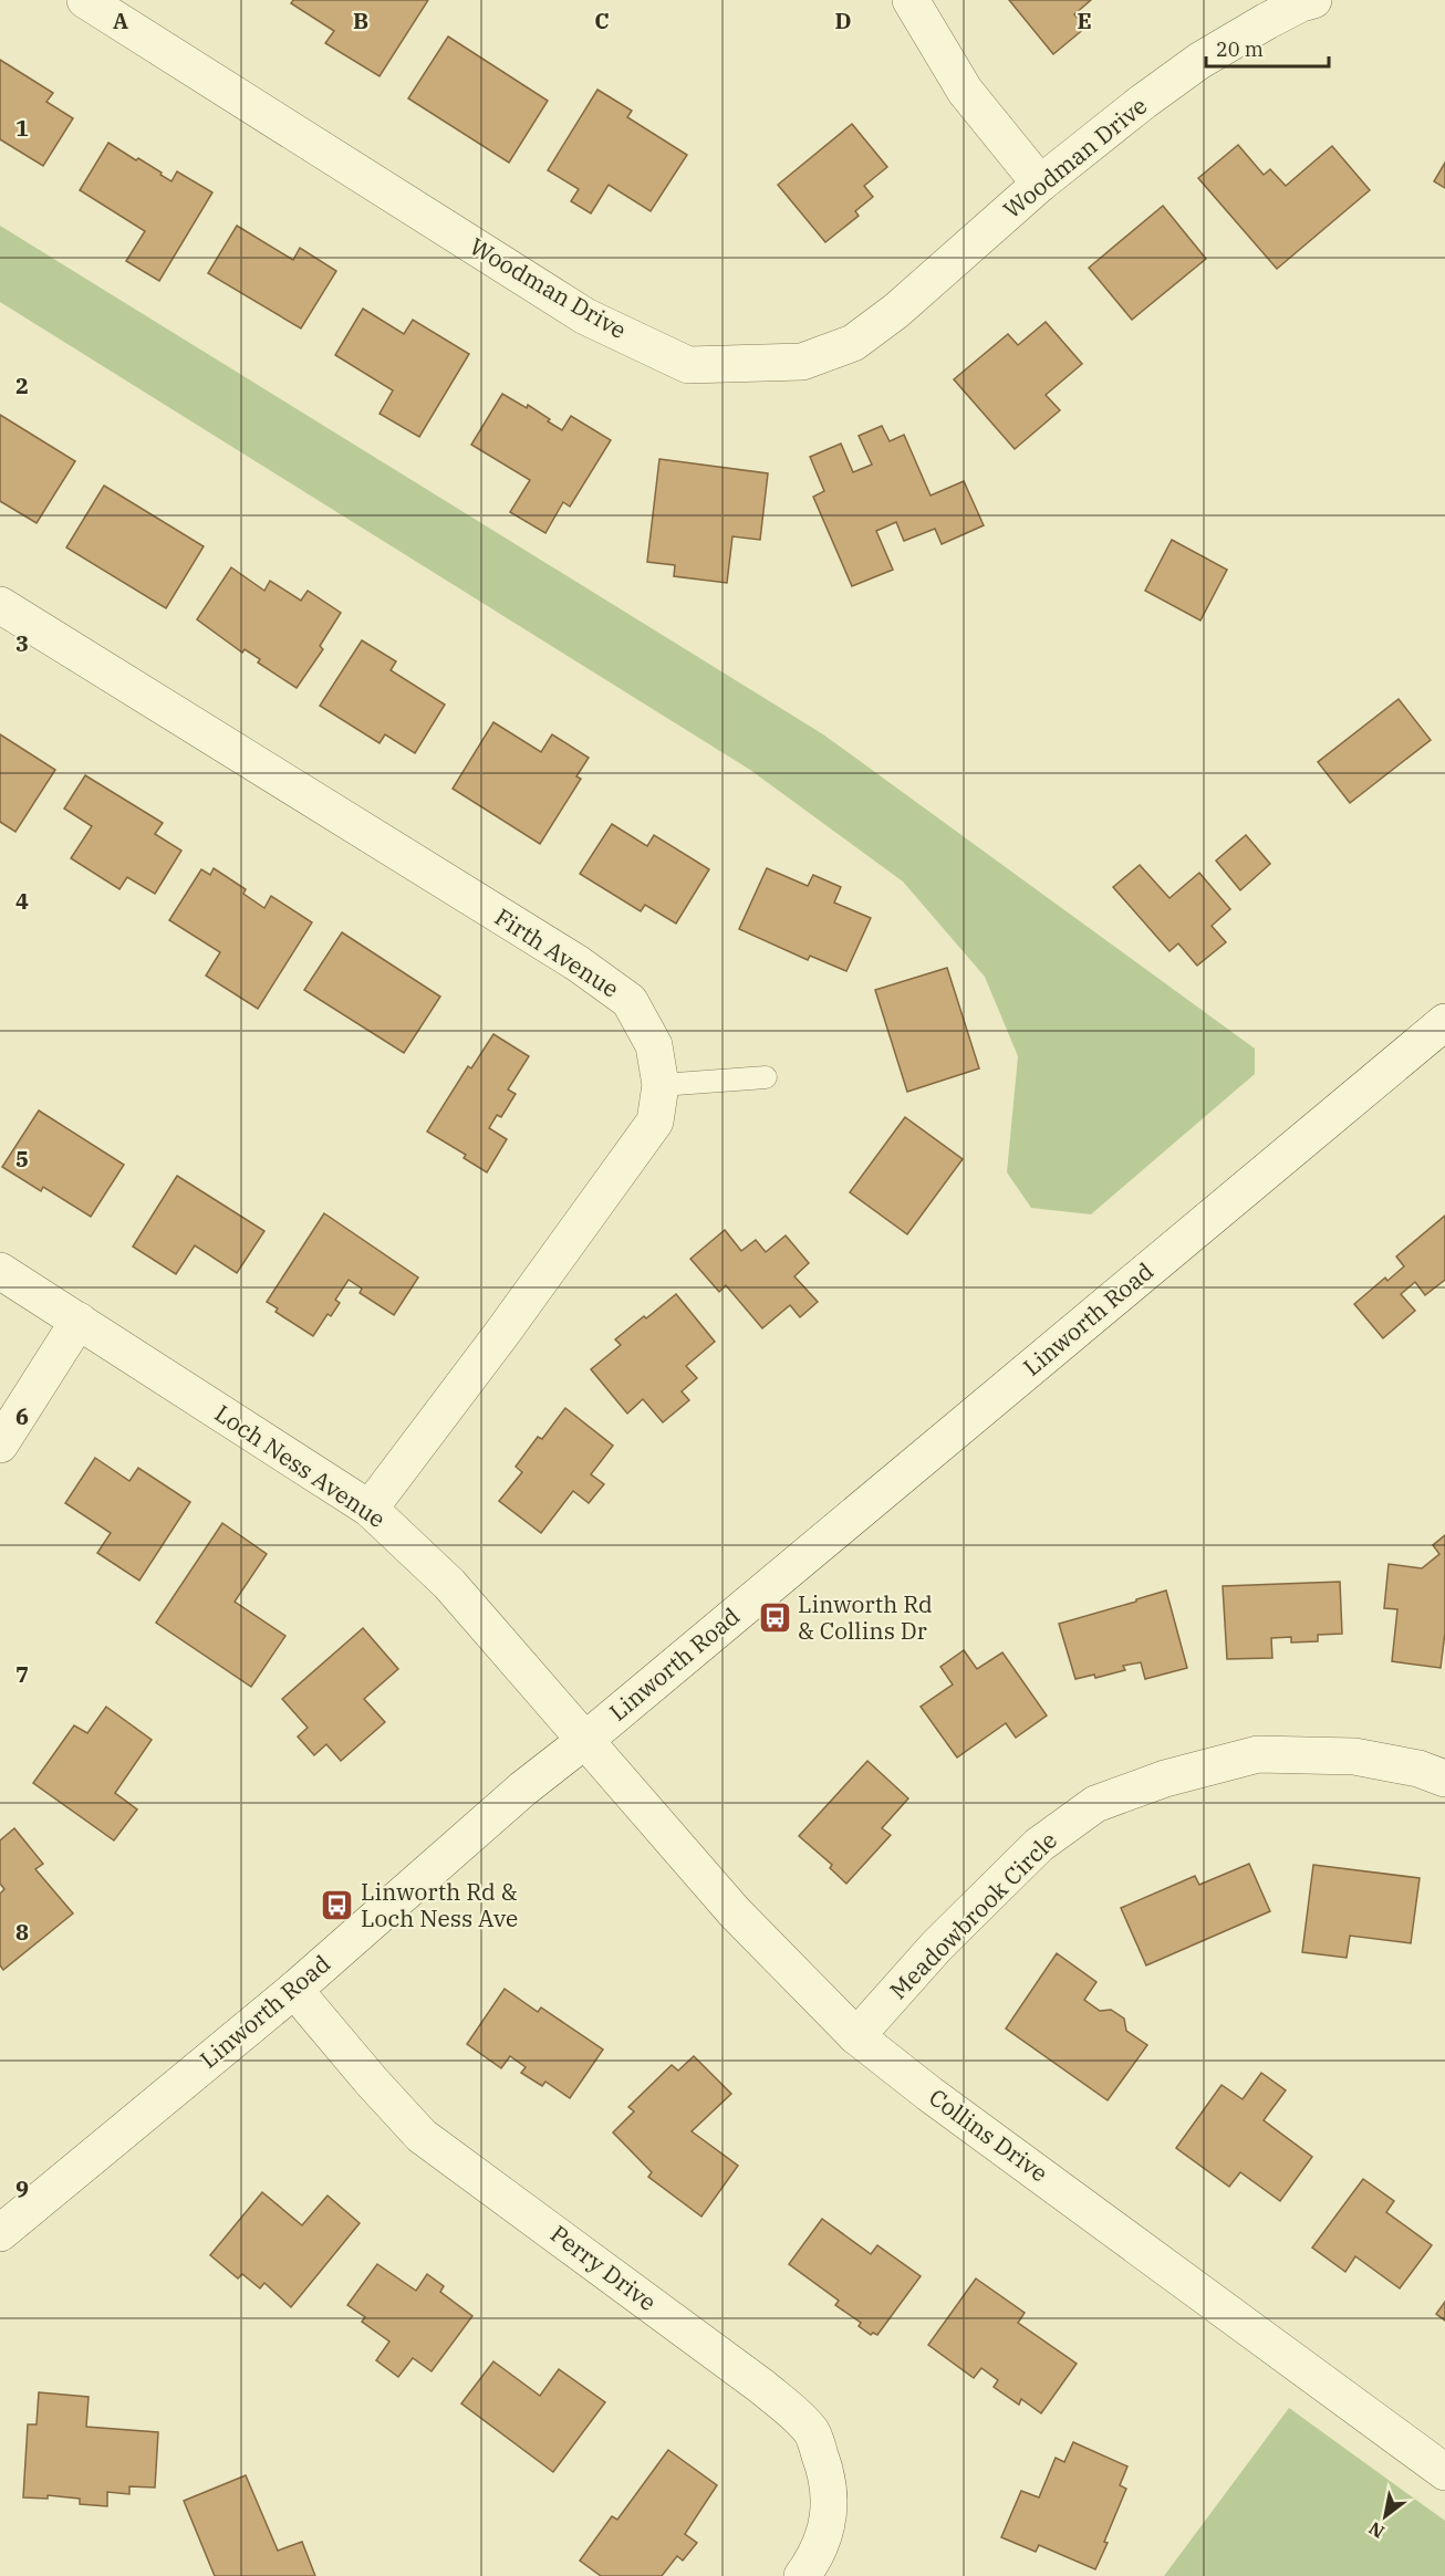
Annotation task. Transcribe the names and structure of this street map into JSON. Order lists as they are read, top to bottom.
{
  "streets": {
    "street": [
      "Woodman Drive",
      "Firth Avenue",
      "Linworth Road",
      "Loch Ness Avenue",
      "Meadowbrook Circle",
      "Collins Drive",
      "Perry Drive"
    ]
  },
  "crossings": [
    ["Firth Avenue", "Loch Ness Avenue"],
    ["Linworth Road", "Loch Ness Avenue"],
    ["Linworth Road", "Collins Drive"],
    ["Linworth Road", "Perry Drive"],
    ["Loch Ness Avenue", "Collins Drive"],
    ["Meadowbrook Circle", "Collins Drive"]
  ],
  "places": {
    "bus stop": ["Linworth Rd & Collins Dr", "Linworth Rd & Loch Ness Ave"]
  },
  "scale_bar": "20 m",
  "north": "bottom left",
  "grid": {
    "columns": [
      "A",
      "B",
      "C",
      "D",
      "E"
    ],
    "rows": [
      "1",
      "2",
      "3",
      "4",
      "5",
      "6",
      "7",
      "8",
      "9"
    ]
  }
}
